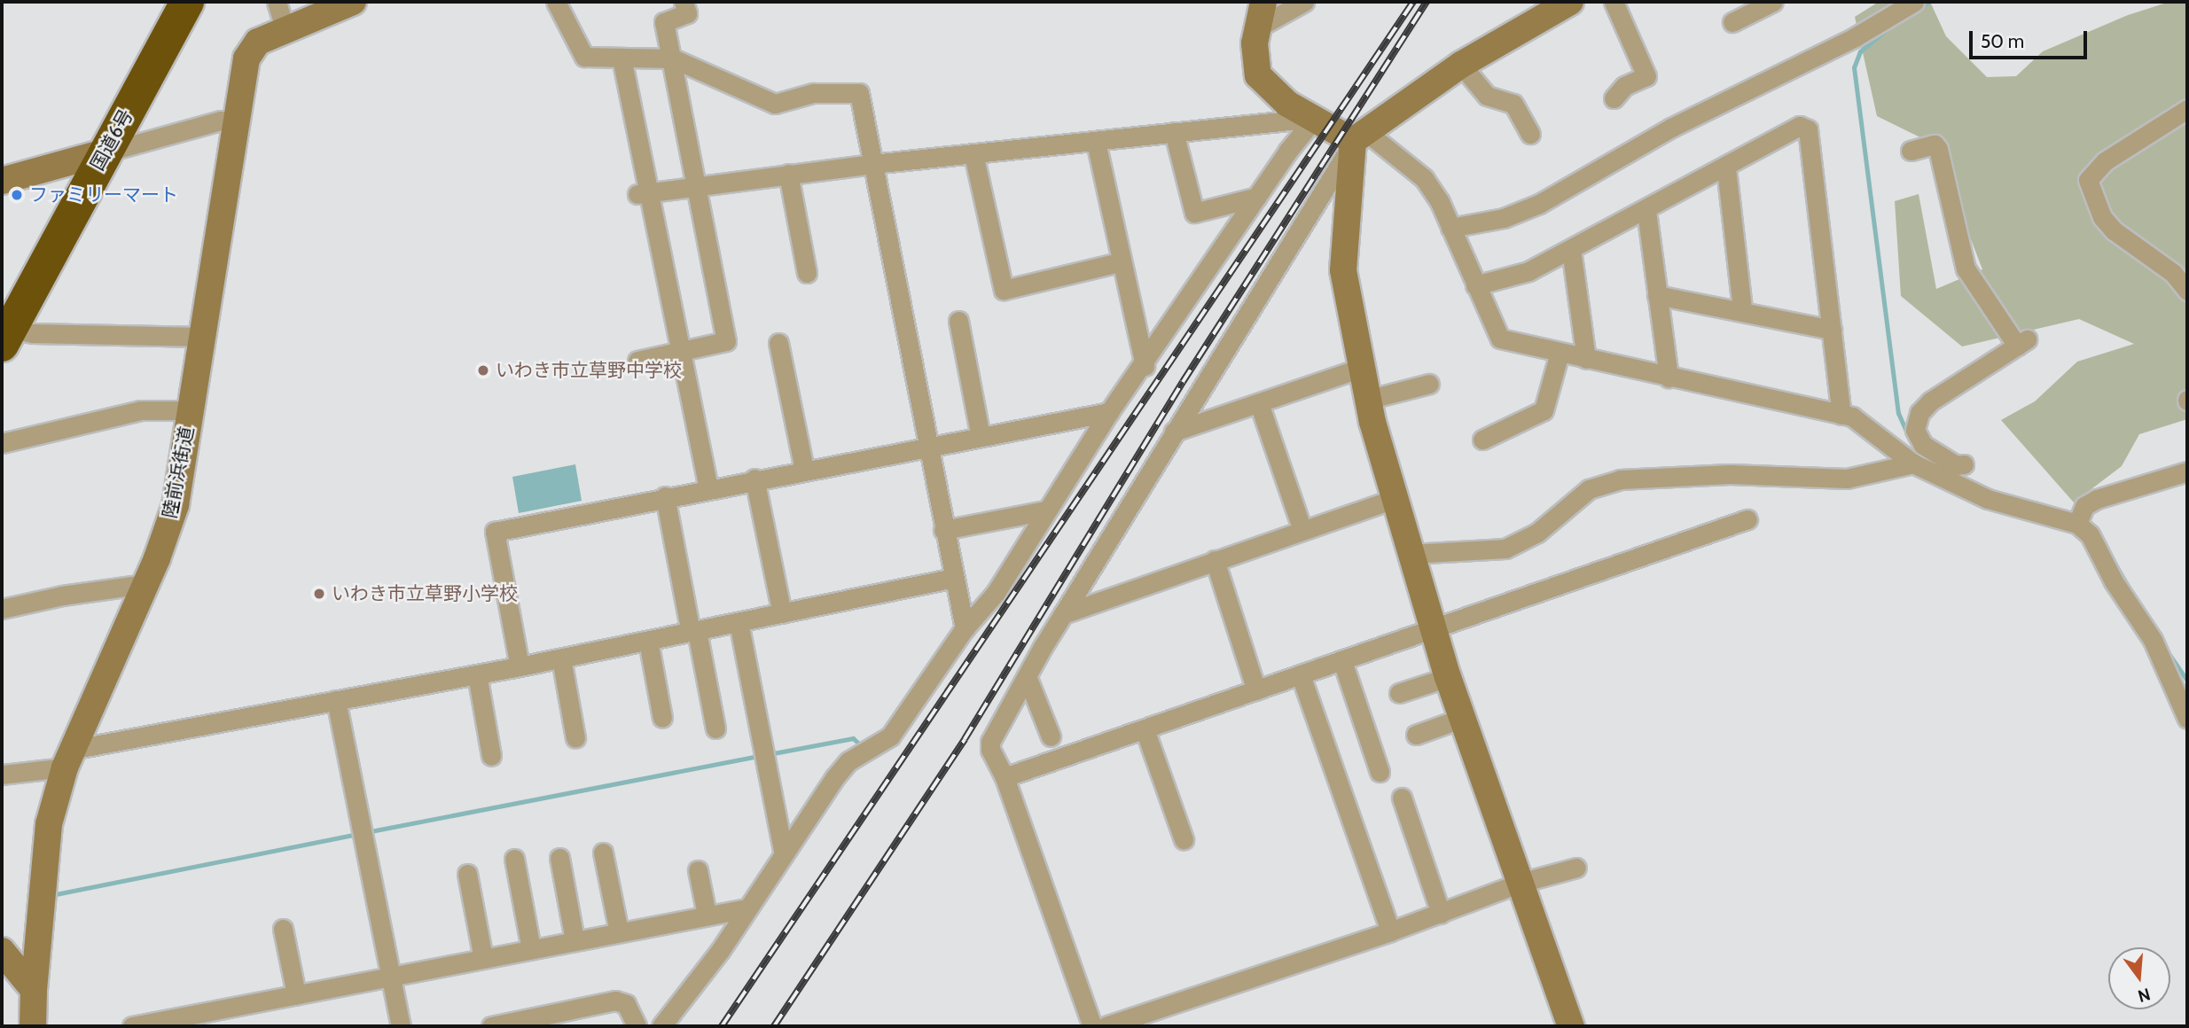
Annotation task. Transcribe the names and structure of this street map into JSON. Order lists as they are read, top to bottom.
{
  "streets": {
    "highway": ["国道6号"],
    "street": ["陸前浜街道"]
  },
  "places": ["ファミリーマート", "いわき市立草野中学校", "いわき市立草野小学校"],
  "scale_bar": "50 m",
  "north": "bottom"
}
